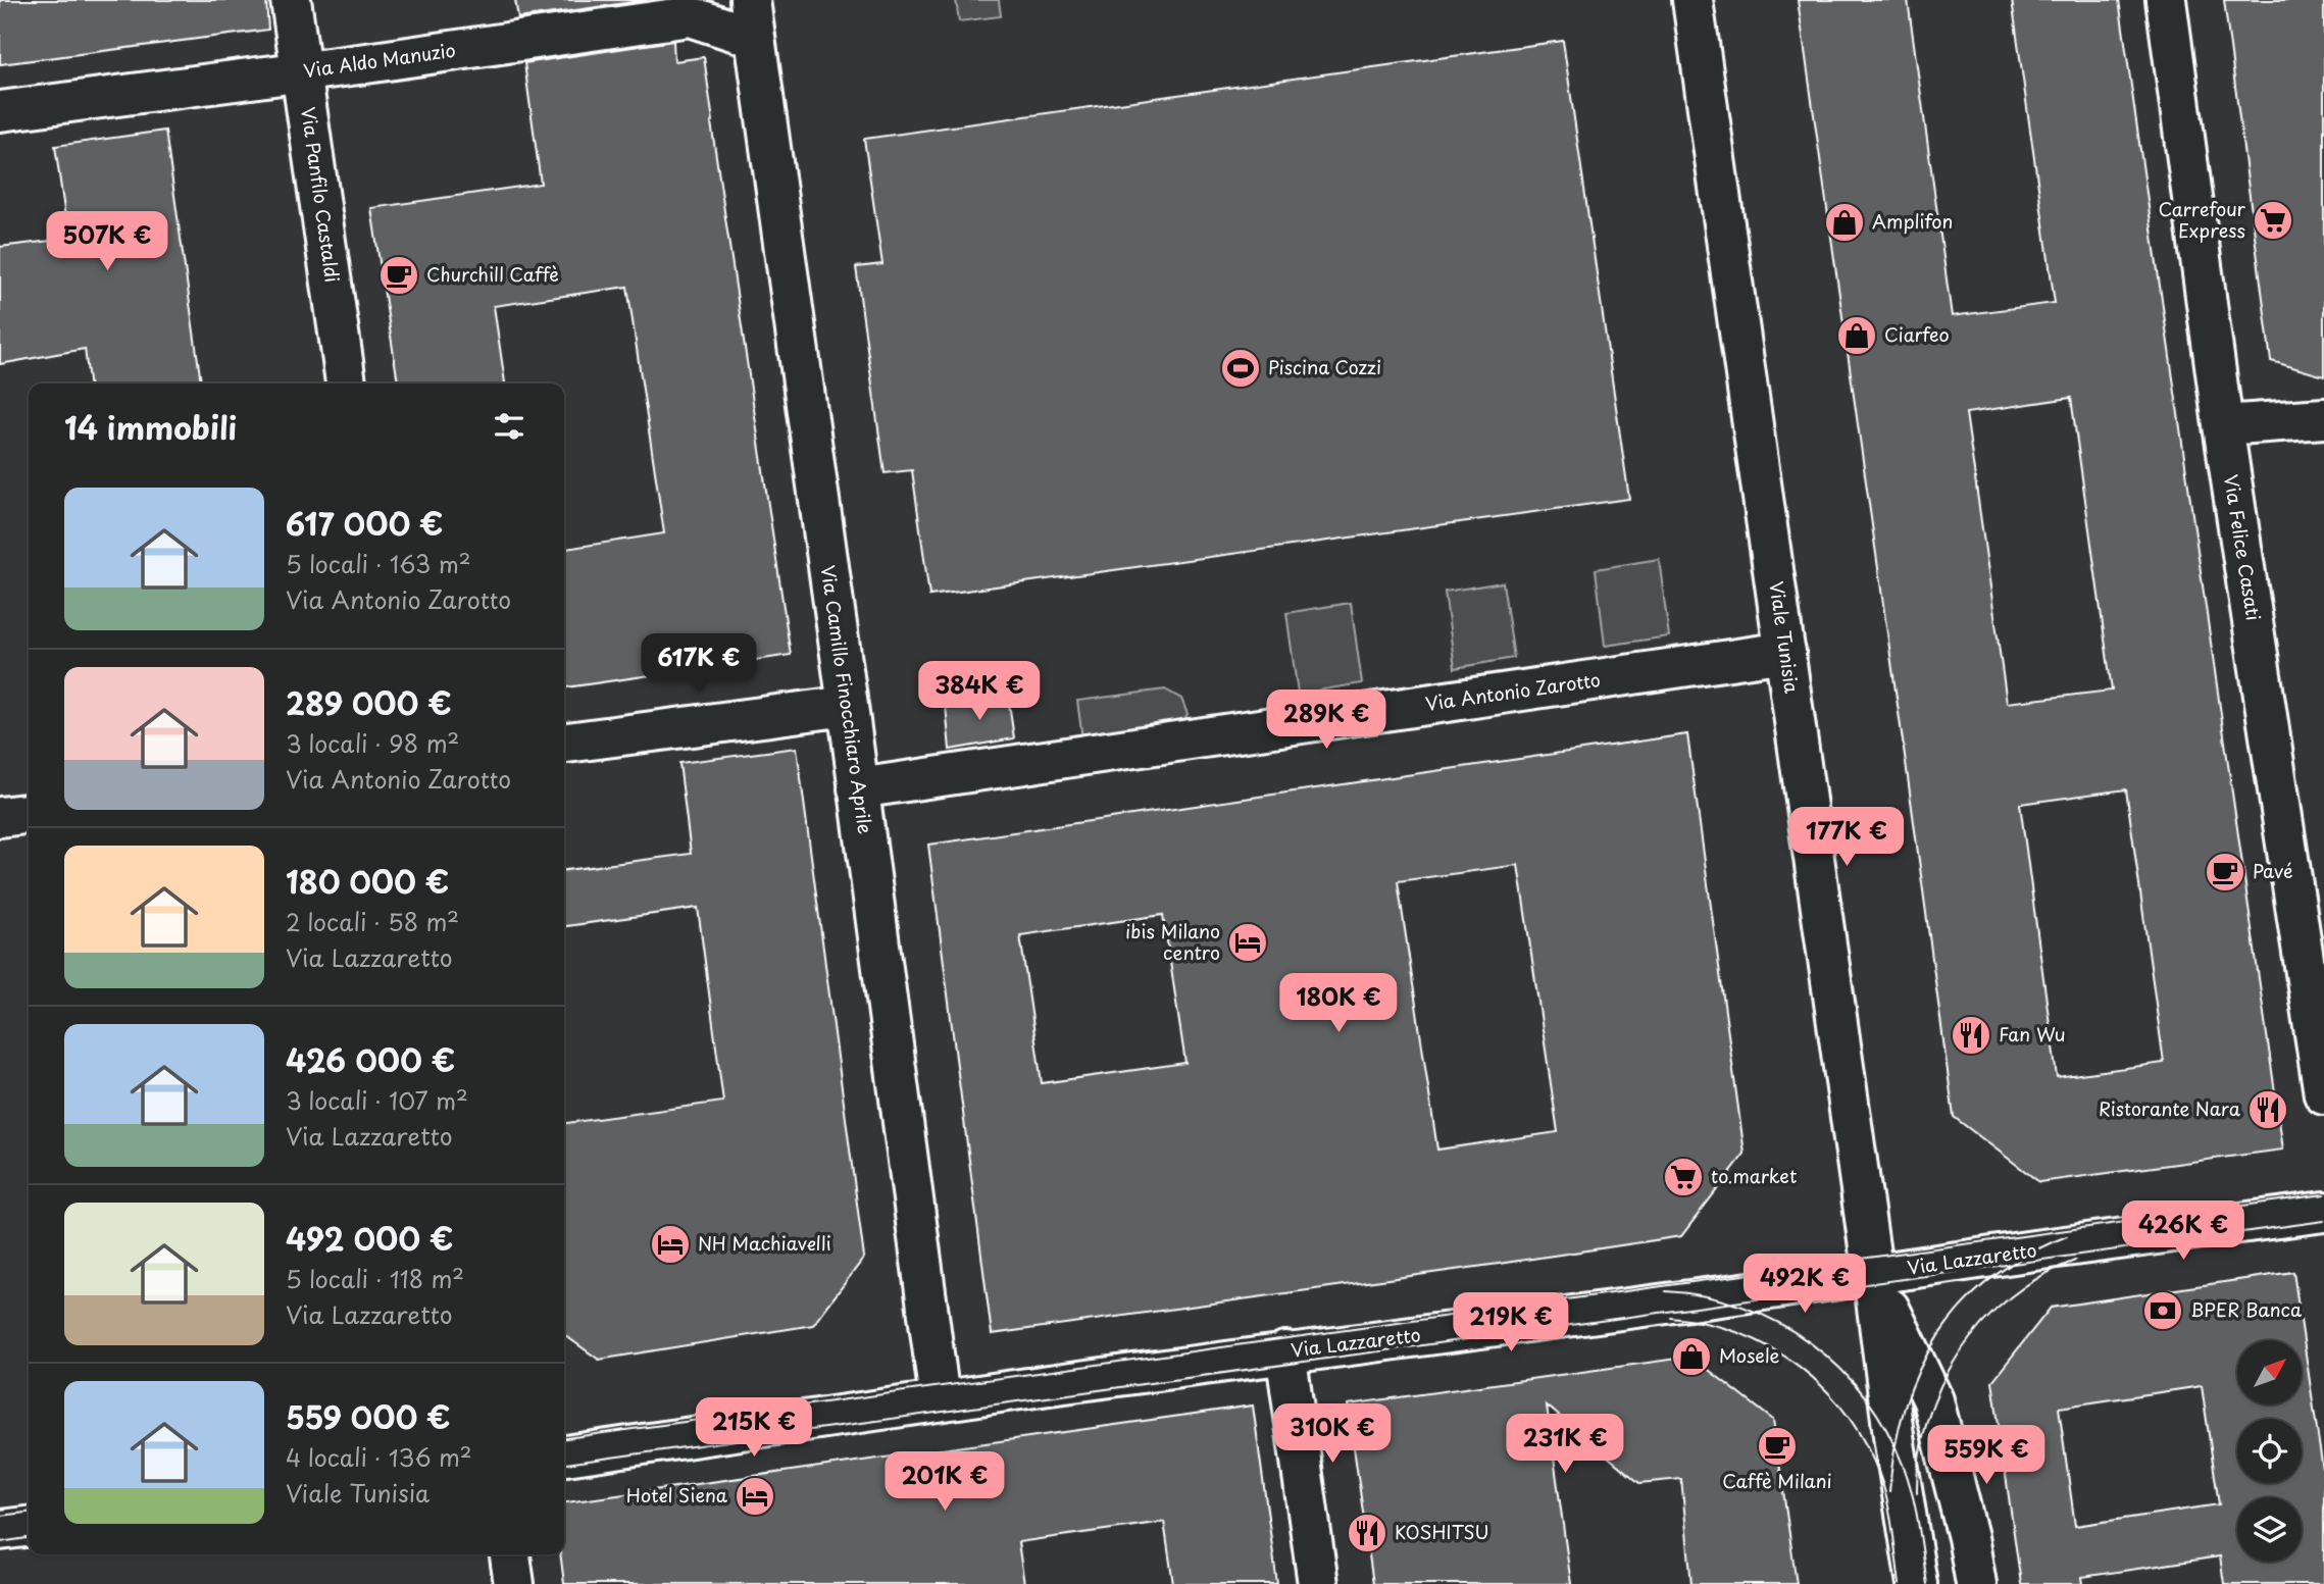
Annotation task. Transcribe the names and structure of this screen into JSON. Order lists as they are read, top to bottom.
{
  "streets": {
    "street": [
      "Via Aldo Manuzio",
      "Via Panfilo Castaldi",
      "Via Felice Casati",
      "Viale Tunisia",
      "Via Antonio Zarotto",
      "Via Camillo Finocchiaro Aprile",
      "Via Lazzaretto"
    ]
  },
  "crossings": [
    ["Via Aldo Manuzio", "Via Panfilo Castaldi"],
    ["Via Aldo Manuzio", "Via Camillo Finocchiaro Aprile"],
    ["Viale Tunisia", "Via Antonio Zarotto"],
    ["Viale Tunisia", "Via Lazzaretto"],
    ["Via Antonio Zarotto", "Via Camillo Finocchiaro Aprile"],
    ["Via Camillo Finocchiaro Aprile", "Via Lazzaretto"]
  ],
  "places": {
    "supermarket": ["Carrefour Express", "to.market"],
    "shop": ["Amplifon", "Ciarfeo", "Mosele"],
    "cafe": ["Churchill Caffè", "Pavé", "Caffè Milani"],
    "sports": ["Piscina Cozzi"],
    "hotel": ["ibis Milano centro", "NH Machiavelli", "Hotel Siena"],
    "restaurant": ["Fan Wu", "Ristorante Nara", "KOSHITSU"],
    "bank": ["BPER Banca"]
  },
  "north": "top right",
  "page": {
    "price": [
      "507K €",
      "617K €",
      "384K €",
      "289K €",
      "177K €",
      "180K €",
      "426K €",
      "492K €",
      "219K €",
      "215K €",
      "310K €",
      "231K €",
      "559K €",
      "201K €"
    ],
    "heading": "14 immobili",
    "list": [
      {
        "name": "617 000 €",
        "note": "5 locali · 163 m² · Via Antonio Zarotto"
      },
      {
        "name": "289 000 €",
        "note": "3 locali · 98 m² · Via Antonio Zarotto"
      },
      {
        "name": "180 000 €",
        "note": "2 locali · 58 m² · Via Lazzaretto"
      },
      {
        "name": "426 000 €",
        "note": "3 locali · 107 m² · Via Lazzaretto"
      },
      {
        "name": "492 000 €",
        "note": "5 locali · 118 m² · Via Lazzaretto"
      },
      {
        "name": "559 000 €",
        "note": "4 locali · 136 m² · Viale Tunisia"
      }
    ]
  }
}
